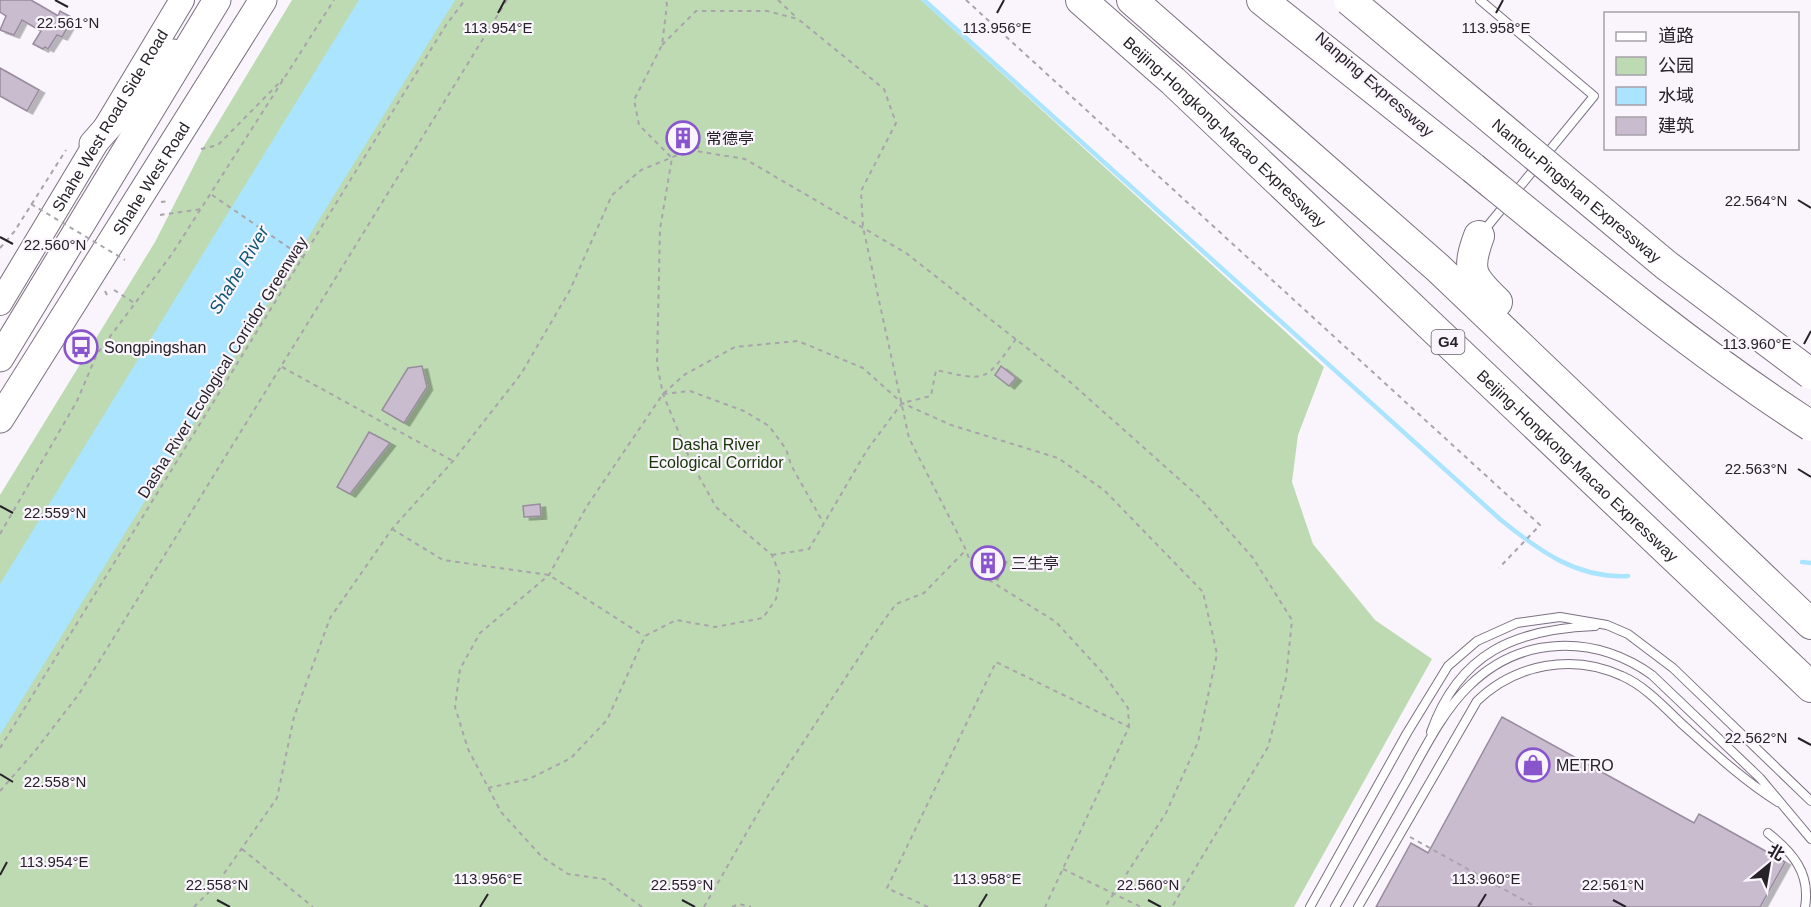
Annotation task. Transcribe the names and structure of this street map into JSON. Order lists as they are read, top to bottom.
{
  "streets": {
    "highway": [
      "Nanping Expressway",
      "Beijing-Hongkong-Macao Expressway",
      "Nantou-Pingshan Expressway",
      "G4"
    ],
    "main road": ["Shahe West Road Side Road", "Shahe West Road"],
    "path": ["Dasha River Ecological Corridor Greenway"]
  },
  "water": ["Shahe River"],
  "parks": ["Dasha River Ecological Corridor"],
  "places": {
    "building": ["常德亭", "三生亭"],
    "bus stop": ["Songpingshan"],
    "shop": ["METRO"]
  },
  "legend": [
    "道路",
    "公园",
    "水域",
    "建筑"
  ],
  "north": "top right",
  "coordinates": [
    "22.561°N",
    "113.954°E",
    "113.956°E",
    "113.958°E",
    "22.564°N",
    "22.560°N",
    "113.960°E",
    "22.563°N",
    "22.559°N",
    "22.562°N",
    "22.558°N"
  ]
}
